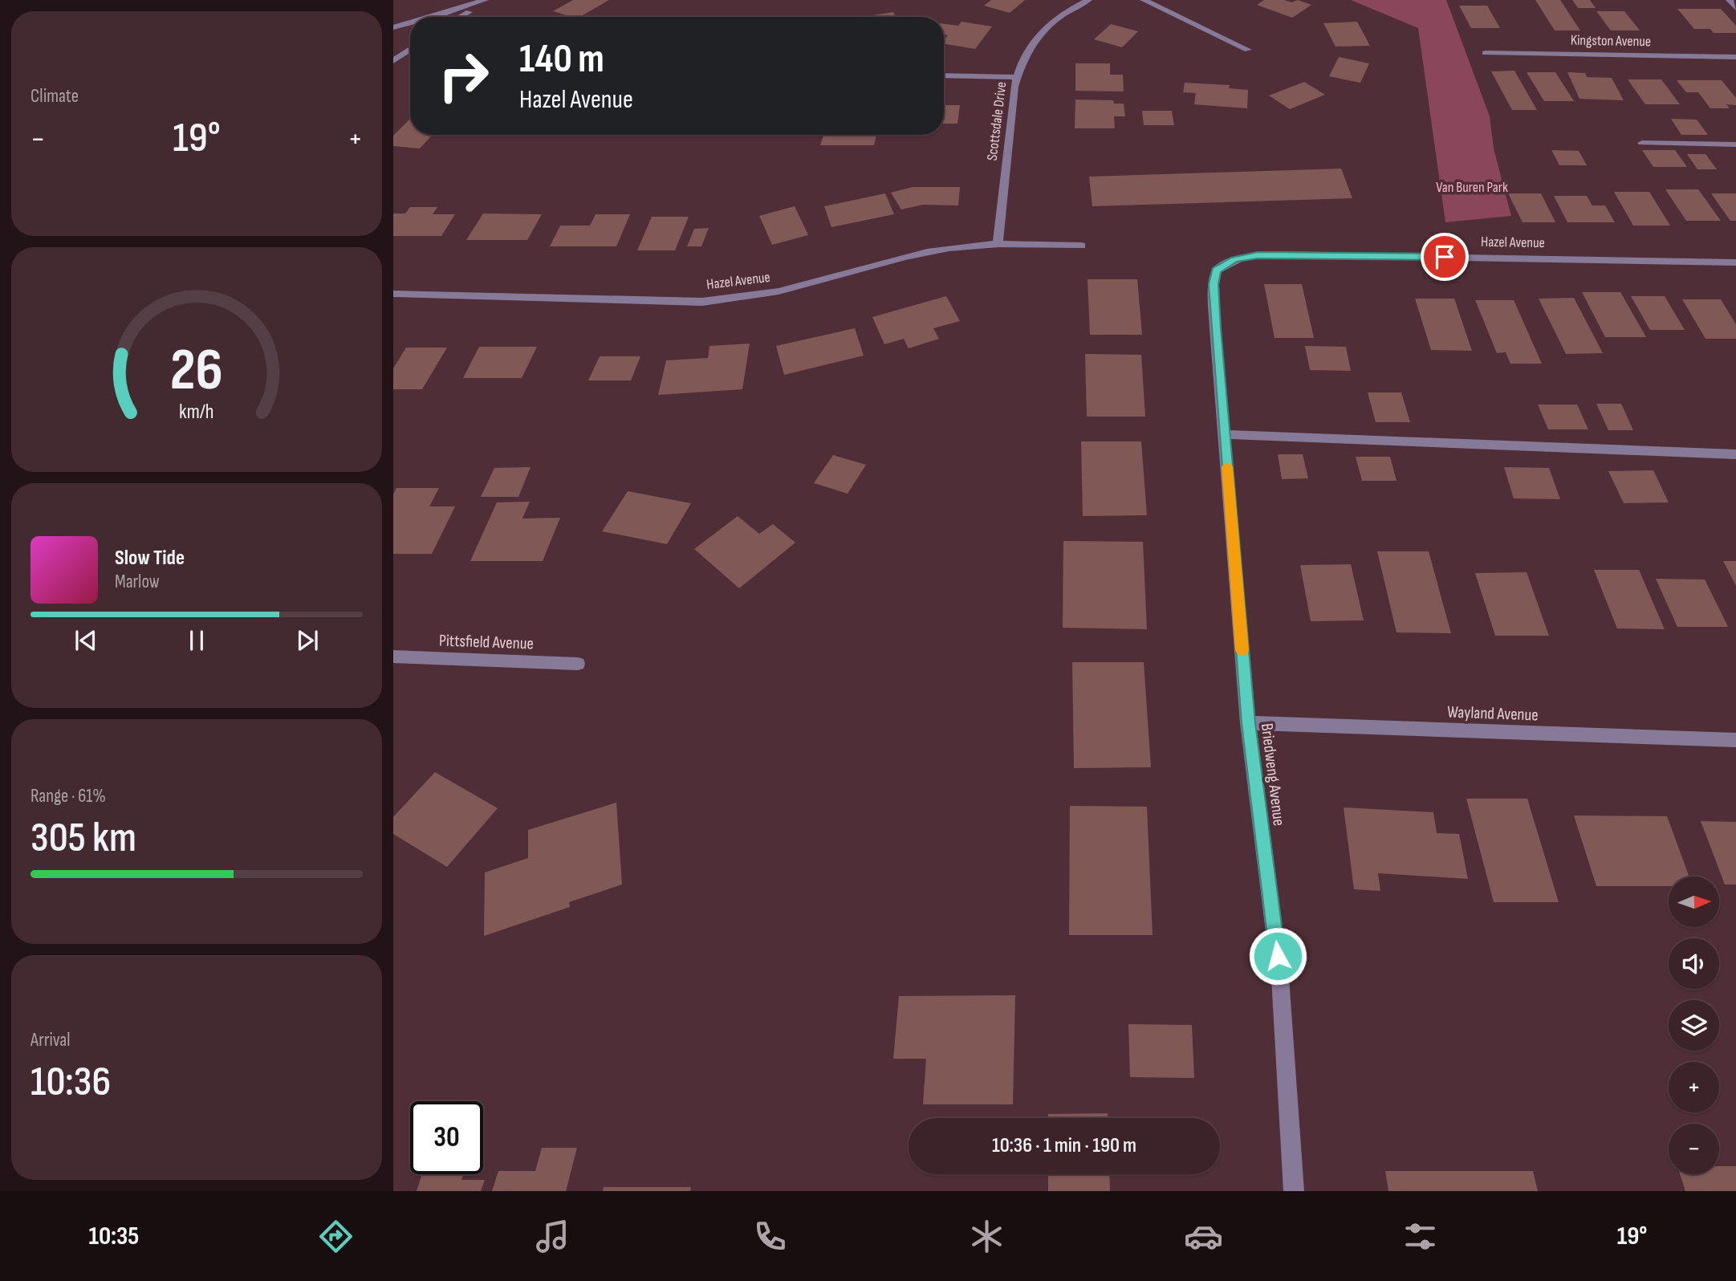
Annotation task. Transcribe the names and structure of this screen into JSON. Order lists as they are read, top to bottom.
{
  "streets": {
    "street": [
      "Kingston Avenue",
      "Scottsdale Drive",
      "Hazel Avenue",
      "Pittsfield Avenue",
      "Wayland Avenue",
      "Briedweng Avenue"
    ]
  },
  "crossings": [
    ["Scottsdale Drive", "Hazel Avenue"],
    ["Hazel Avenue", "Briedweng Avenue"],
    ["Wayland Avenue", "Briedweng Avenue"]
  ],
  "parks": ["Van Buren Park"],
  "north": "right",
  "page": {
    "tile": [
      "Climate",
      ["Range · 61%", "305 km"],
      ["Arrival", "10:36"]
    ],
    "turn": ["140 m", "Hazel Avenue"],
    "heat": ["−", "19°", "+"],
    "song": ["Slow Tide", "Marlow"],
    "map_buttons": ["+", "−"],
    "limit": "30",
    "trip": "10:36 · 1 min · 190 m",
    "tabs": ["10:35", "19°"],
    "gauge": ["26", "km/h"]
  }
}
